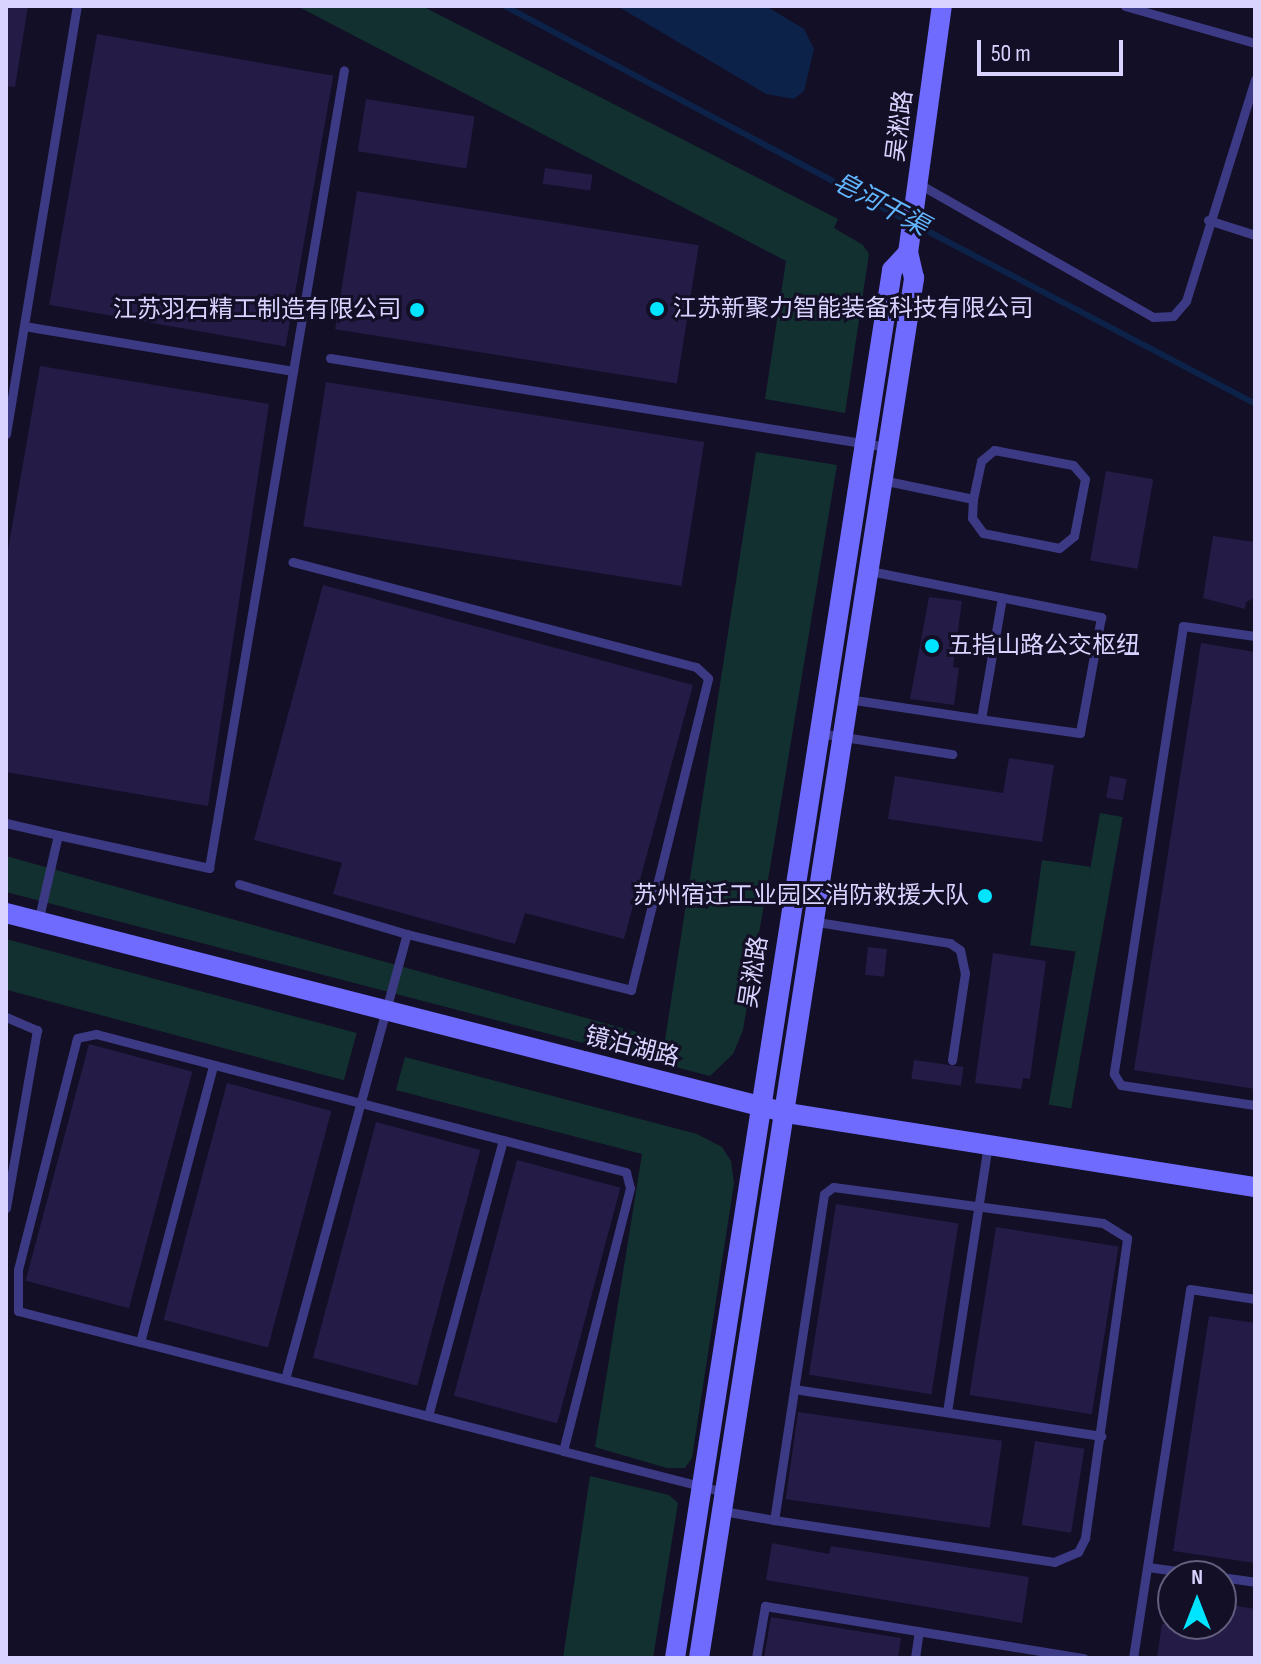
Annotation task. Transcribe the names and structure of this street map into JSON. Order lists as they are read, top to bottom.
{
  "streets": {
    "main road": ["吴淞路", "镜泊湖路"]
  },
  "crossings": [
    ["吴淞路", "镜泊湖路"]
  ],
  "water": ["皂河干渠"],
  "places": [
    "江苏新聚力智能装备科技有限公司",
    "江苏羽石精工制造有限公司",
    "五指山路公交枢纽",
    "苏州宿迁工业园区消防救援大队"
  ],
  "scale_bar": "50 m",
  "north": "top"
}
